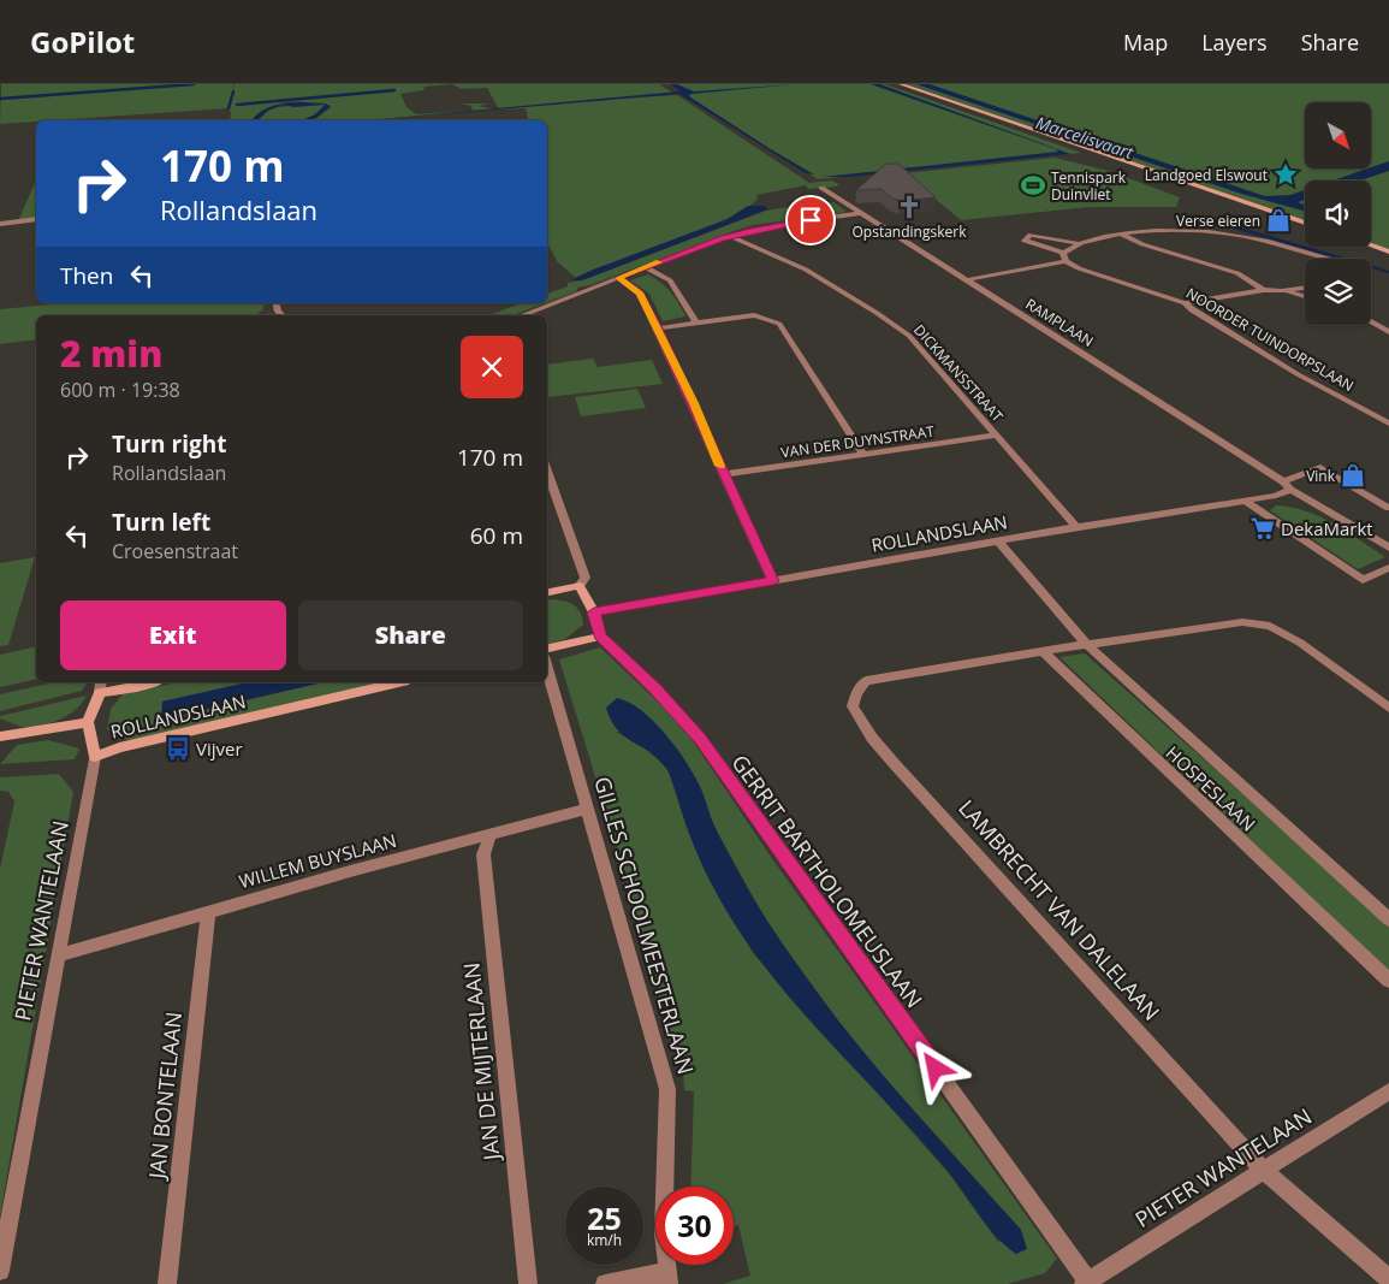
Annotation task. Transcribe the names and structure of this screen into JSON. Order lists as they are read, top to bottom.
{
  "streets": {
    "street": [
      "RAMPLAAN",
      "NOORDER TUINDORPSLAAN",
      "DICKMANSSTRAAT",
      "VAN DER DUYNSTRAAT",
      "ROLLANDSLAAN",
      "HOSPESLAAN",
      "WILLEM BUYSLAAN",
      "GERRIT BARTHOLOMEUSLAAN",
      "LAMBRECHT VAN DALELAAN",
      "PIETER WANTELAAN",
      "GILLES SCHOOLMEESTERLAAN",
      "JAN DE MIJTERLAAN",
      "JAN BONTELAAN"
    ]
  },
  "crossings": [
    ["RAMPLAAN", "ROLLANDSLAAN"],
    ["DICKMANSSTRAAT", "VAN DER DUYNSTRAAT"],
    ["DICKMANSSTRAAT", "ROLLANDSLAAN"],
    ["ROLLANDSLAAN", "HOSPESLAAN"],
    ["ROLLANDSLAAN", "PIETER WANTELAAN"],
    ["HOSPESLAAN", "LAMBRECHT VAN DALELAAN"],
    ["WILLEM BUYSLAAN", "PIETER WANTELAAN"],
    ["WILLEM BUYSLAAN", "GILLES SCHOOLMEESTERLAAN"],
    ["WILLEM BUYSLAAN", "JAN DE MIJTERLAAN"],
    ["WILLEM BUYSLAAN", "JAN BONTELAAN"],
    ["GERRIT BARTHOLOMEUSLAAN", "PIETER WANTELAAN"],
    ["LAMBRECHT VAN DALELAAN", "PIETER WANTELAAN"]
  ],
  "water": ["Marcelisvaart"],
  "places": {
    "place": ["Landgoed Elswout"],
    "sports": ["Tennispark Duinvliet"],
    "church": ["Opstandingskerk"],
    "shop": ["Verse eieren", "Vink"],
    "supermarket": ["DekaMarkt"],
    "bus stop": ["Vijver"]
  },
  "north": "bottom right",
  "page": {
    "header": "GoPilot",
    "nav": ["Map", "Layers", "Share"],
    "turn": ["170 m", "Rollandslaan"],
    "then": "Then",
    "heading": ["2 min", "600 m · 19:38"],
    "list": [
      {
        "name": "Turn right",
        "note": "Rollandslaan",
        "value": "170 m"
      },
      {
        "name": "Turn left",
        "note": "Croesenstraat",
        "value": "60 m"
      }
    ],
    "buttons": ["Exit", "Share"],
    "speed": "25 km/h",
    "limit": "30"
  }
}
